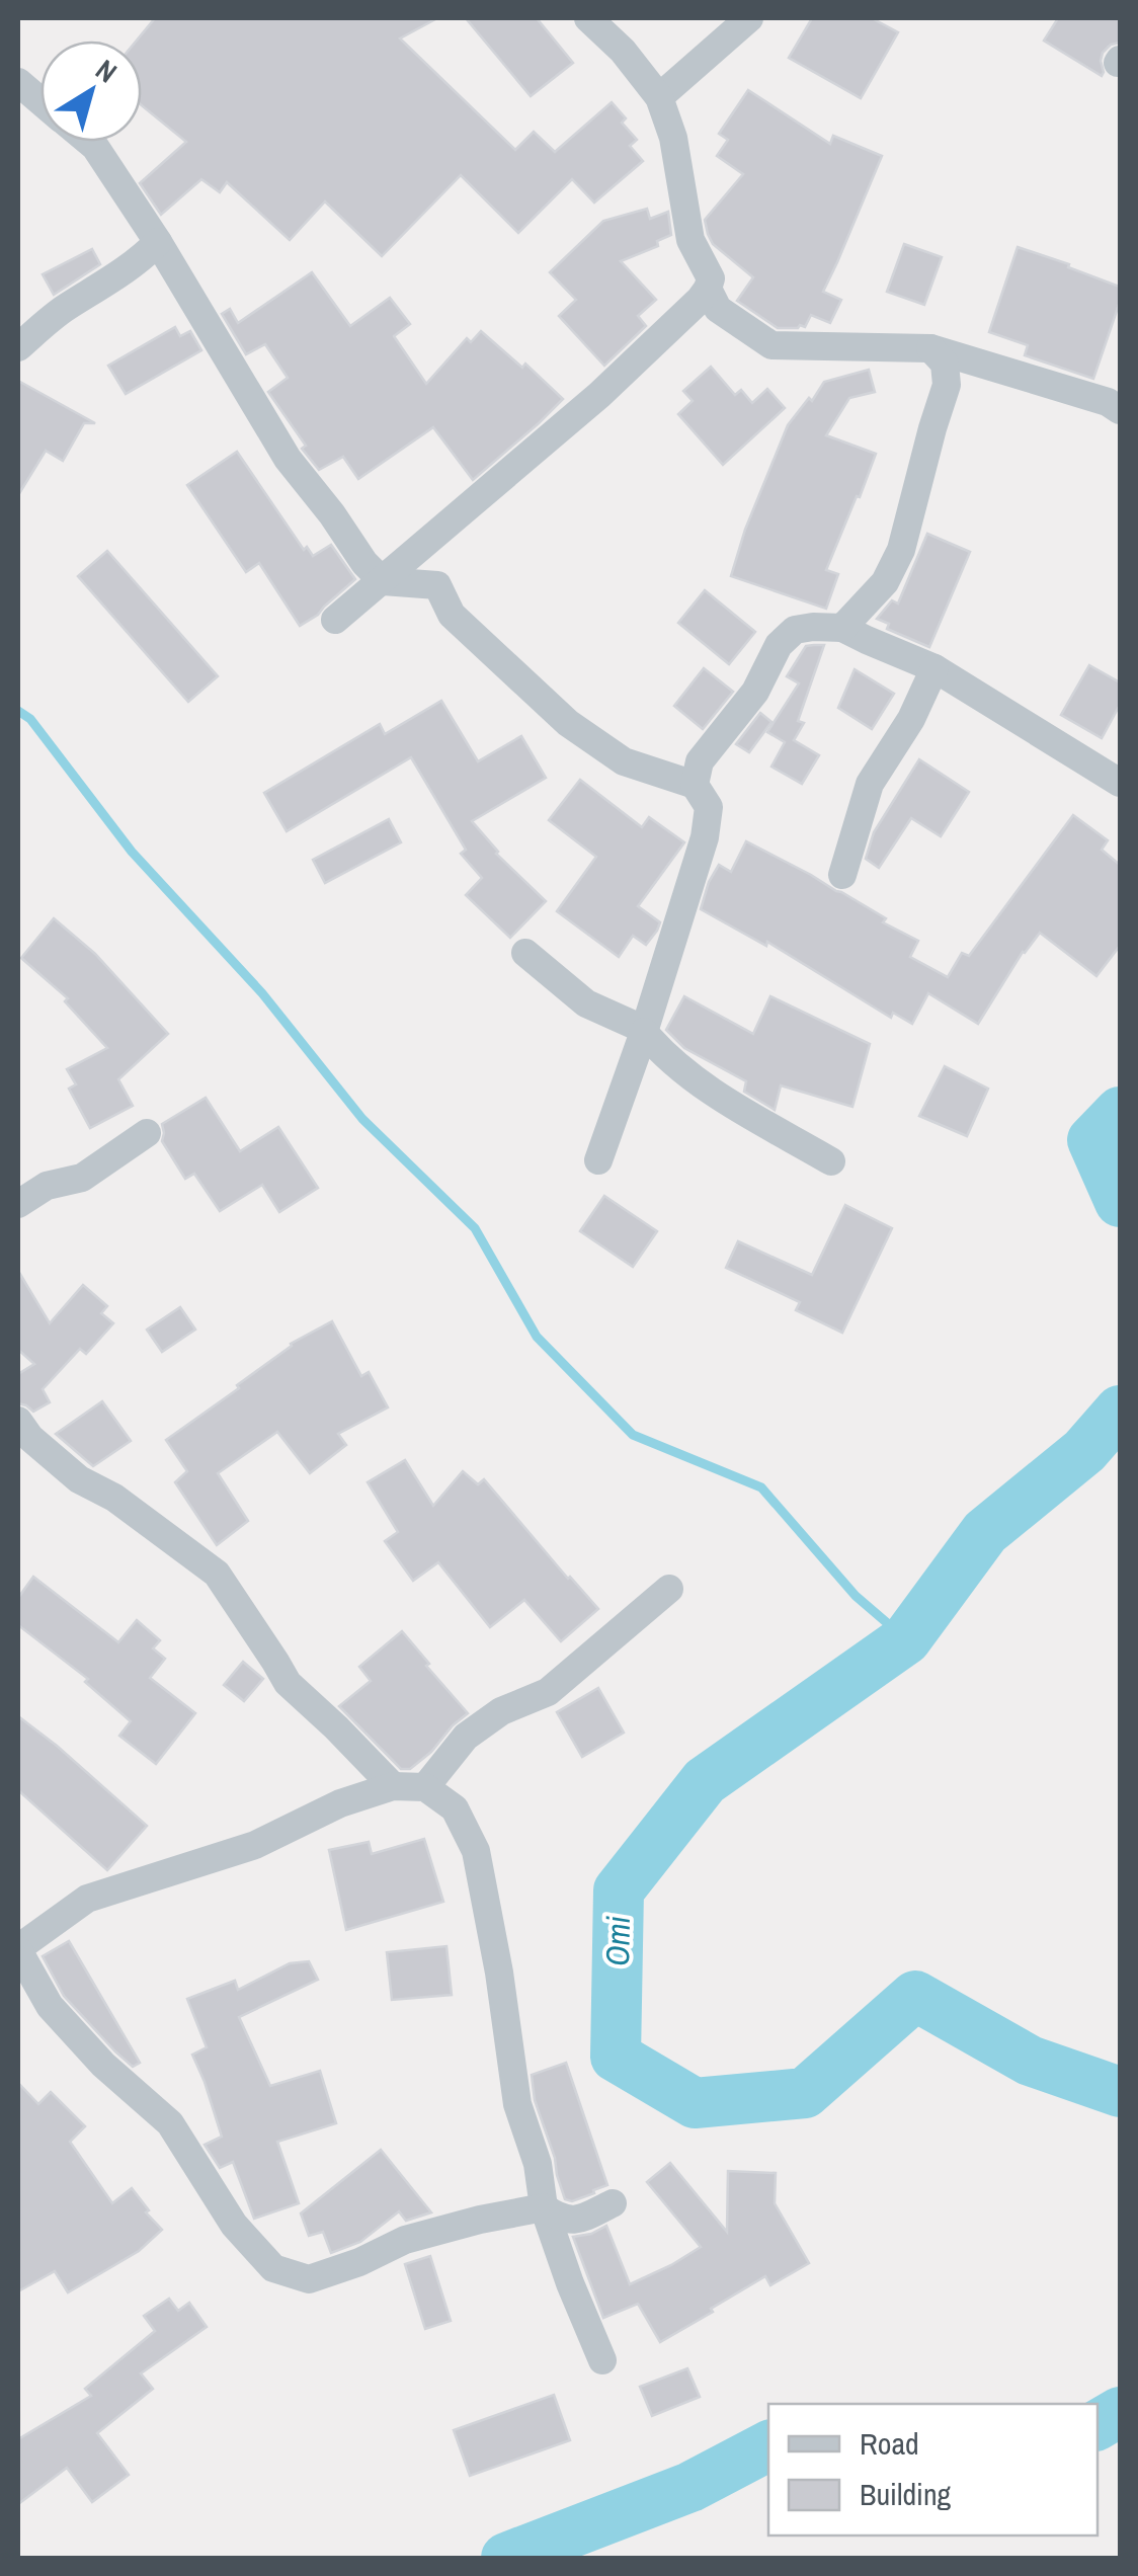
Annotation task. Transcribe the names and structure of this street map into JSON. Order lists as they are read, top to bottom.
{
  "water": ["Omi"],
  "legend": ["Road", "Building"],
  "north": "top right"
}
